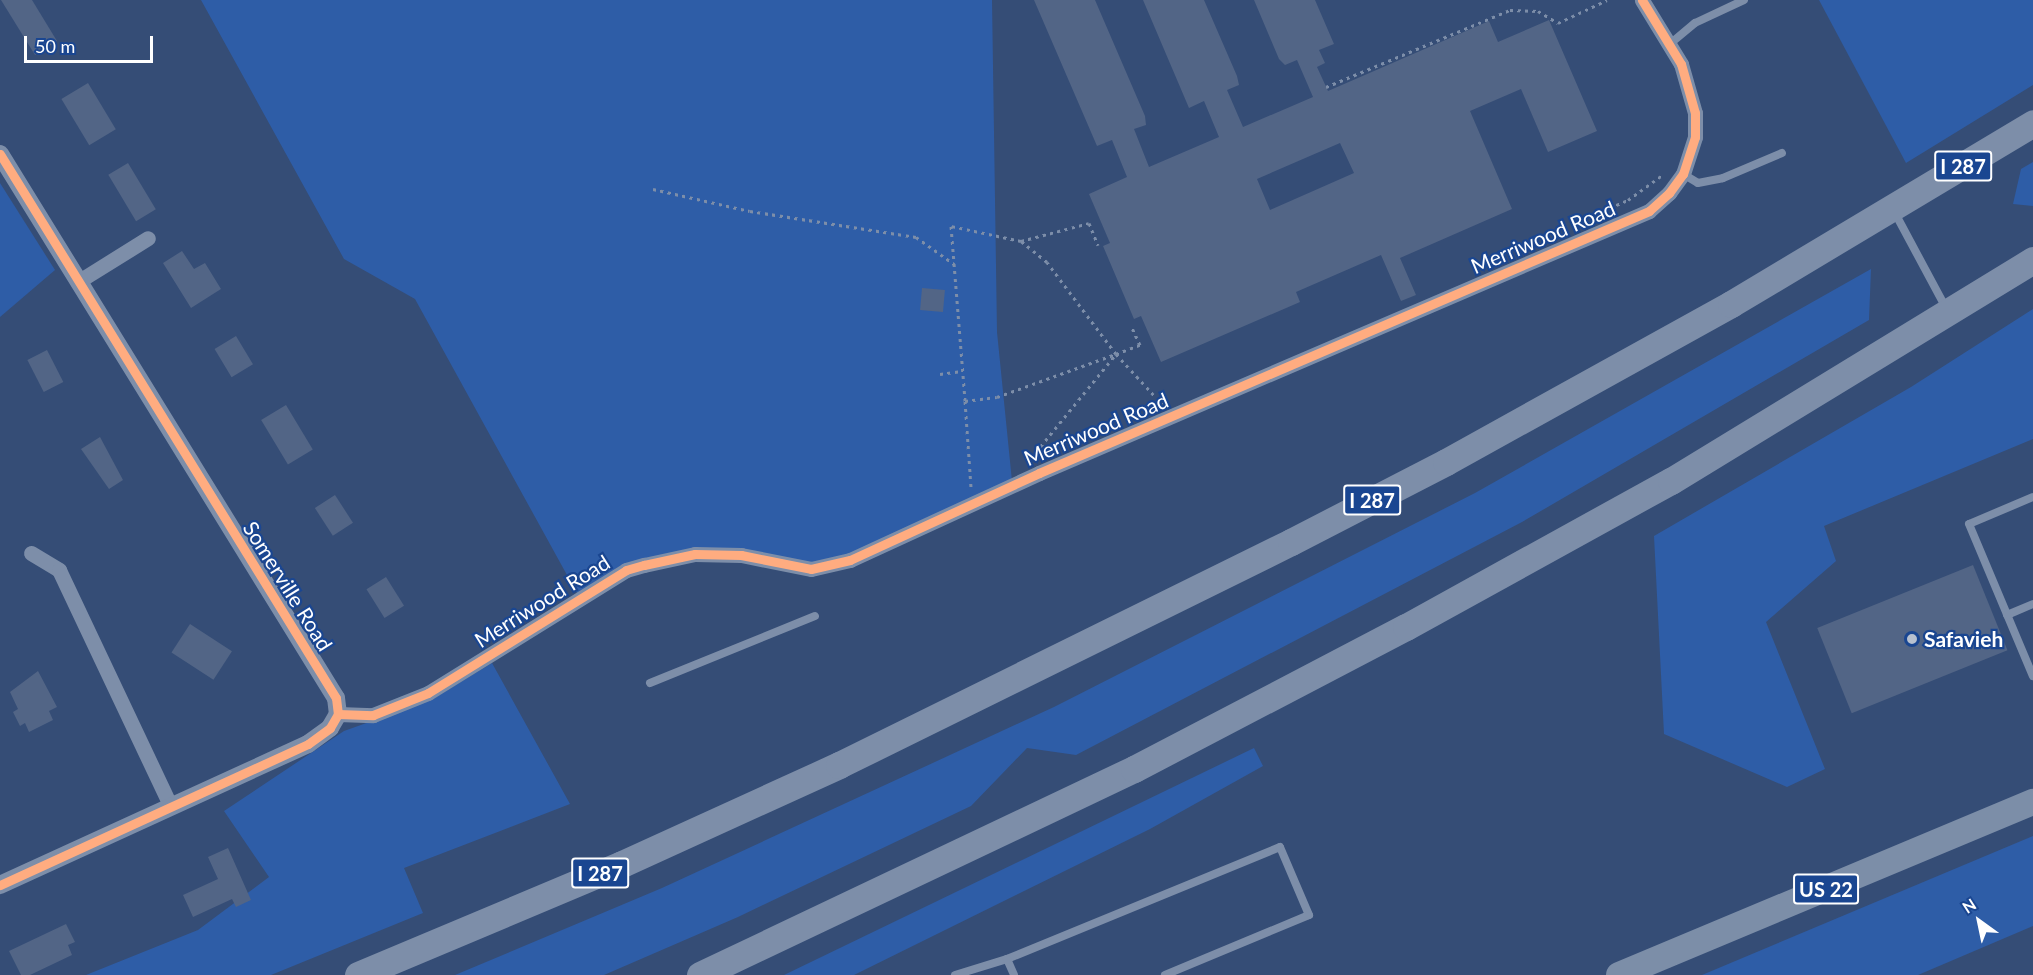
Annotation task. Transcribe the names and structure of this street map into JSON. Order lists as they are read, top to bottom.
{
  "streets": {
    "highway": ["I 287", "US 22"],
    "street": ["Merriwood Road", "Somerville Road"]
  },
  "crossings": [
    ["Merriwood Road", "Somerville Road"]
  ],
  "places": ["Safavieh"],
  "scale_bar": "50 m",
  "north": "top left"
}
